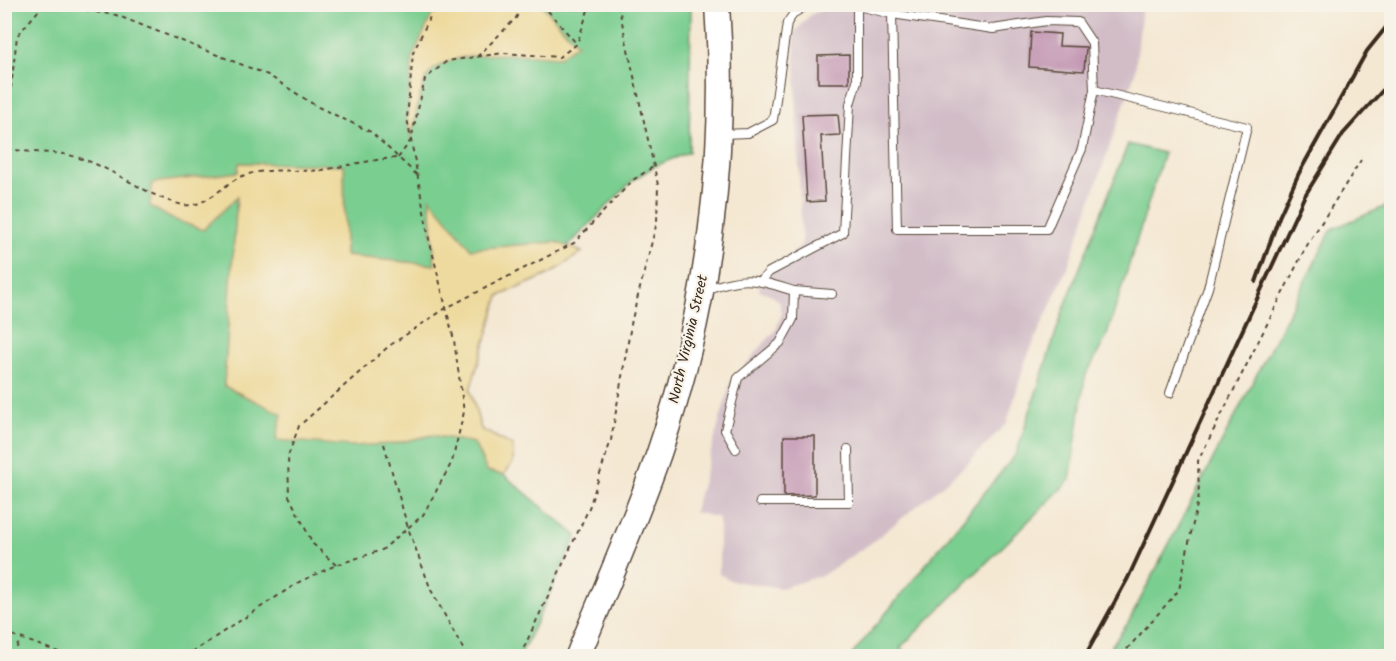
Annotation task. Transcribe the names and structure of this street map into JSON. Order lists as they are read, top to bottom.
{
  "streets": {
    "main road": ["North Virginia Street"]
  }
}
